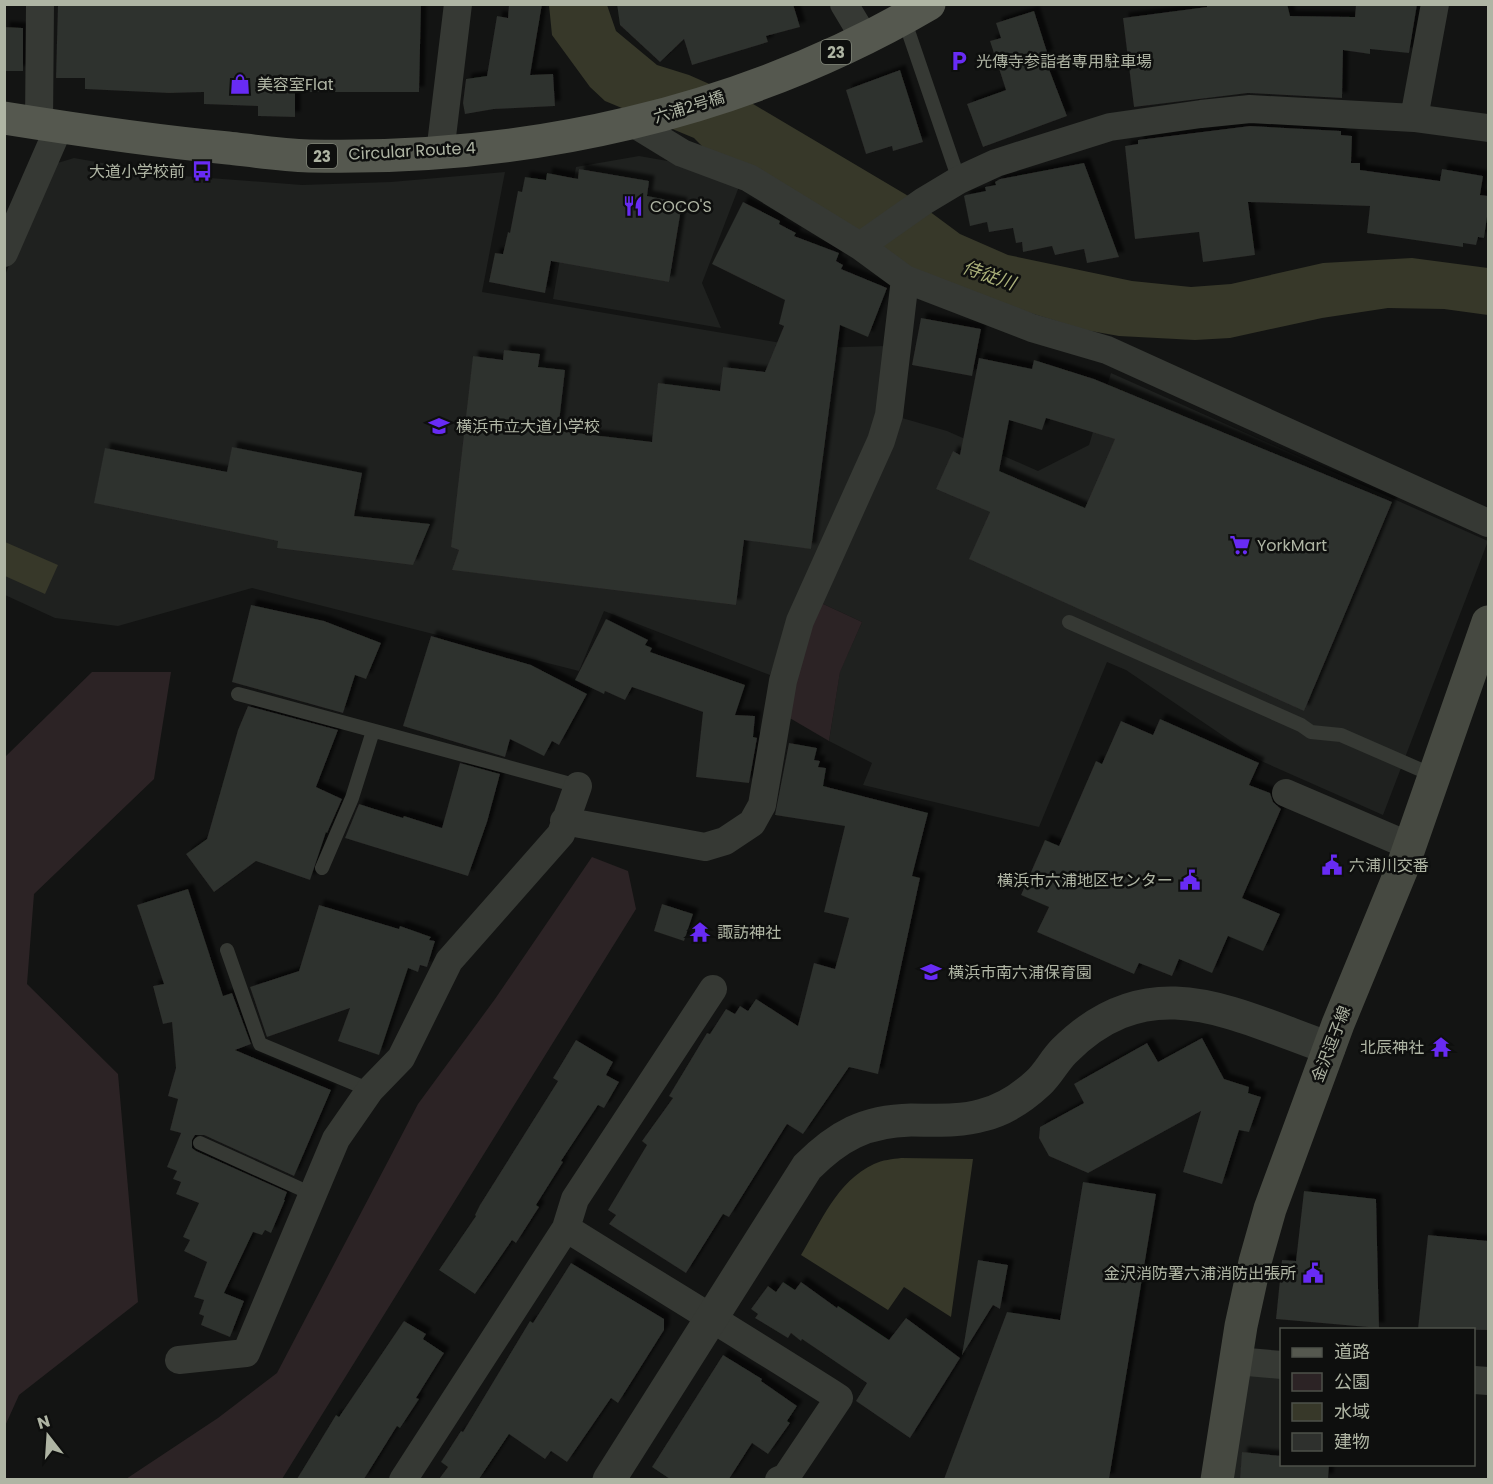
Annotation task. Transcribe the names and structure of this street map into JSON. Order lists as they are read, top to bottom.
{
  "streets": {
    "main road": [
      "23",
      "六浦2号橋",
      "Circular Route 4",
      "金沢逗子線"
    ]
  },
  "crossings": [
    ["23", "六浦2号橋"],
    ["六浦2号橋", "Circular Route 4"]
  ],
  "water": ["侍従川"],
  "places": {
    "parking": ["光傳寺参詣者専用駐車場"],
    "shop": ["美容室Flat"],
    "bus stop": ["大道小学校前"],
    "restaurant": ["COCO'S"],
    "school or university": ["横浜市立大道小学校", "横浜市南六浦保育園"],
    "supermarket": ["YorkMart"],
    "public building": ["六浦川交番", "横浜市六浦地区センター", "金沢消防署六浦消防出張所"],
    "temple": ["諏訪神社", "北辰神社"]
  },
  "legend": [
    "道路",
    "公園",
    "水域",
    "建物"
  ],
  "north": "top"
}
